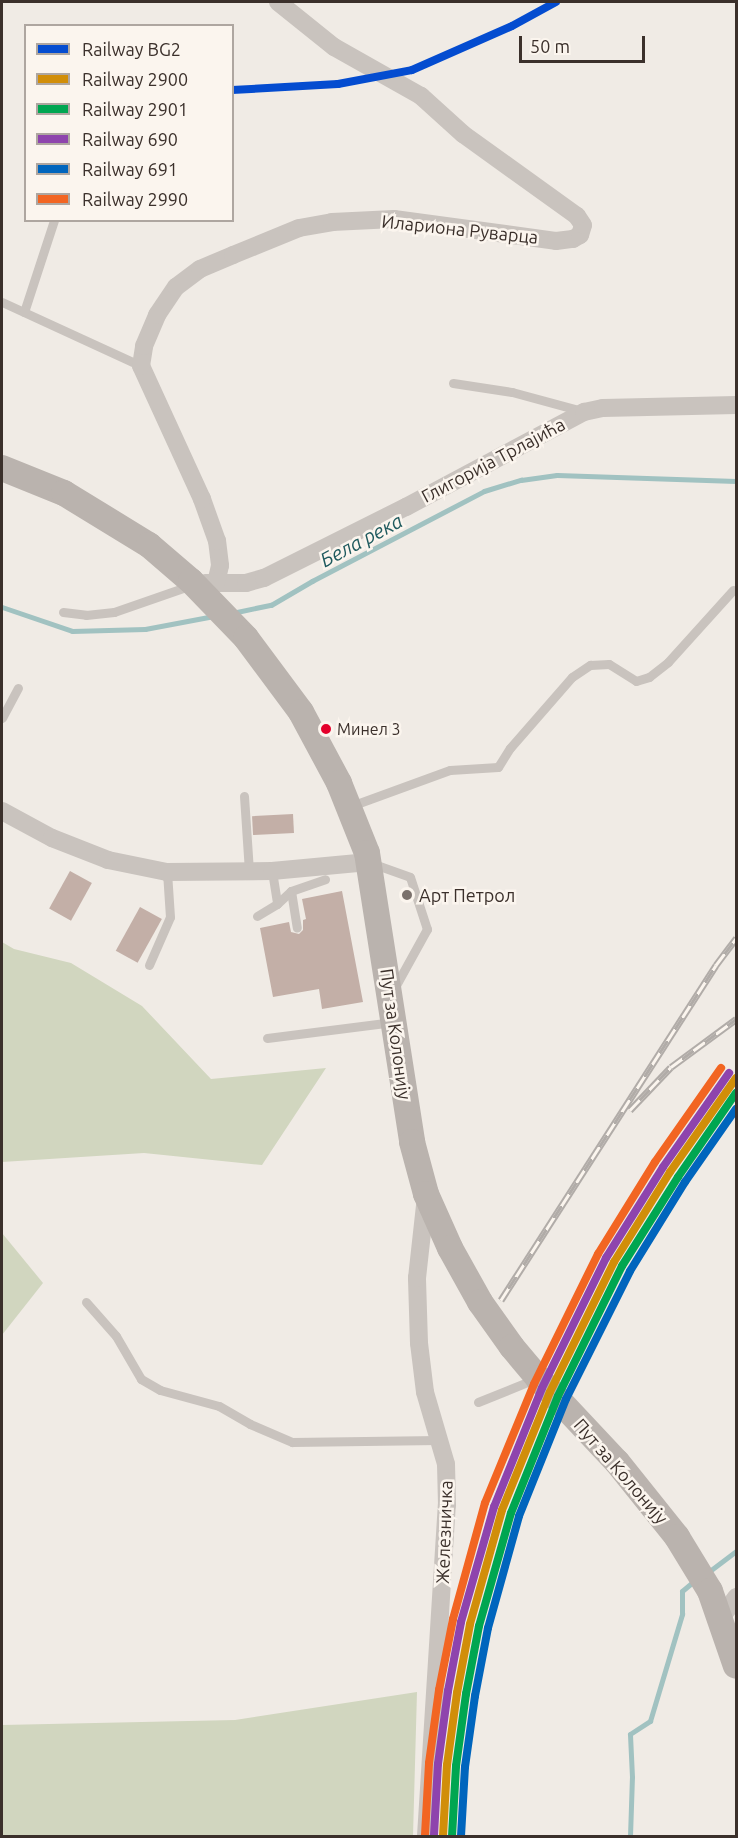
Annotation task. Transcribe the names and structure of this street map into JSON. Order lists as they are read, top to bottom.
{
  "streets": {
    "street": [
      "Илариона Руварца",
      "Глигорија Трлајића",
      "Пут за Колонију",
      "Железничка"
    ]
  },
  "crossings": [
    ["Глигорија Трлајића", "Пут за Колонију"],
    ["Пут за Колонију", "Железничка"]
  ],
  "water": ["Бела река"],
  "places": ["Минел 3", "Арт Петрол"],
  "lines": [
    "rail line BG2",
    "rail line 2990",
    "rail line 690",
    "rail line 2900",
    "rail line 2901",
    "rail line 691"
  ],
  "legend": [
    "Railway BG2",
    "Railway 2900",
    "Railway 2901",
    "Railway 690",
    "Railway 691",
    "Railway 2990"
  ],
  "scale_bar": "50 m"
}
